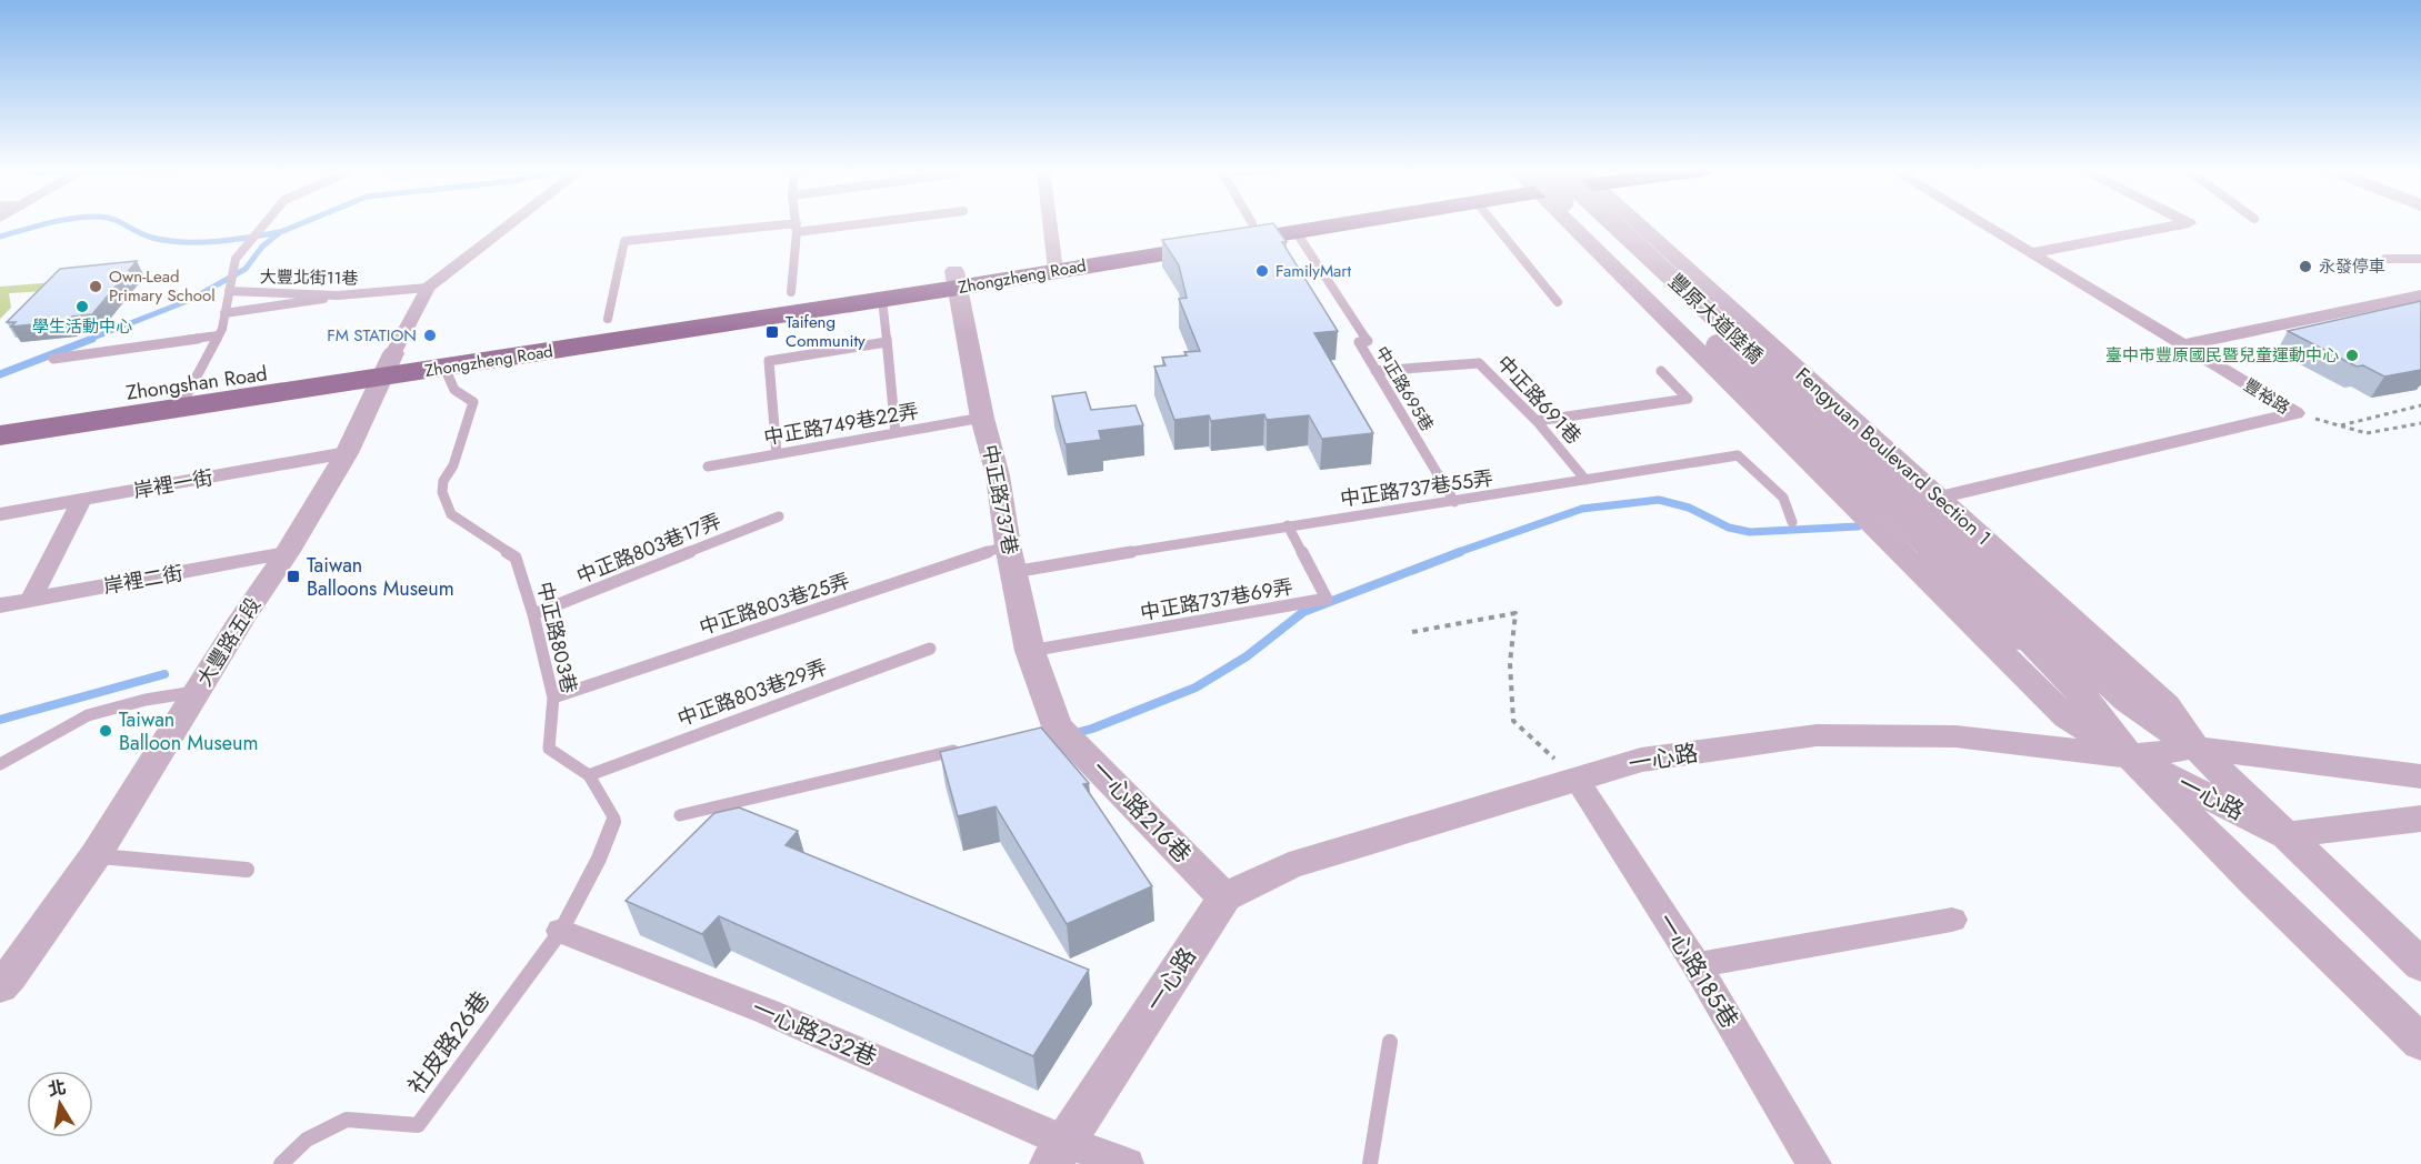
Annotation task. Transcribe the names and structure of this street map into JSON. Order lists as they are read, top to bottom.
{
  "streets": {
    "main road": ["Zhongzheng Road", "Zhongshan Road"],
    "street": [
      "豐原大道陸橋",
      "豐裕路",
      "Fengyuan Boulevard Section 1",
      "岸裡一街",
      "中正路737巷",
      "岸裡二街",
      "大豐路五段",
      "一心路",
      "一心路216巷",
      "一心路185巷",
      "一心路232巷"
    ],
    "lane": [
      "大豐北街11巷",
      "中正路695巷",
      "中正路691巷",
      "中正路749巷22弄",
      "中正路737巷55弄",
      "中正路803巷17弄",
      "中正路737巷69弄",
      "中正路803巷25弄",
      "中正路803巷",
      "中正路803巷29弄",
      "社皮路26巷"
    ]
  },
  "crossings": [
    ["Zhongzheng Road", "Zhongshan Road"],
    ["Zhongzheng Road", "中正路695巷"],
    ["Zhongzheng Road", "中正路737巷"],
    ["Zhongzheng Road", "中正路803巷"],
    ["Zhongzheng Road", "大豐路五段"],
    ["豐原大道陸橋", "Fengyuan Boulevard Section 1"],
    ["Zhongshan Road", "大豐路五段"],
    ["中正路695巷", "中正路691巷"],
    ["中正路695巷", "中正路737巷55弄"],
    ["豐裕路", "Fengyuan Boulevard Section 1"],
    ["中正路691巷", "中正路737巷55弄"],
    ["中正路749巷22弄", "中正路737巷"],
    ["Fengyuan Boulevard Section 1", "一心路"],
    ["岸裡一街", "大豐路五段"],
    ["中正路737巷55弄", "中正路737巷"],
    ["中正路737巷55弄", "中正路737巷69弄"],
    ["中正路737巷", "中正路737巷69弄"],
    ["中正路737巷", "中正路803巷25弄"],
    ["中正路737巷", "一心路216巷"],
    ["中正路803巷17弄", "中正路803巷"],
    ["岸裡二街", "大豐路五段"],
    ["中正路803巷25弄", "中正路803巷"],
    ["中正路803巷", "中正路803巷29弄"],
    ["中正路803巷", "一心路232巷"],
    ["中正路803巷", "社皮路26巷"],
    ["一心路", "一心路216巷"],
    ["一心路", "一心路185巷"],
    ["一心路", "一心路232巷"],
    ["一心路232巷", "社皮路26巷"]
  ],
  "places": {
    "other": [
      "永發停車",
      "FamilyMart",
      "Own-Lead Primary School",
      "學生活動中心",
      "FM STATION",
      "臺中市豐原國民暨兒童運動中心",
      "Taiwan Balloon Museum"
    ],
    "transit": ["Taifeng Community", "Taiwan Balloons Museum"]
  },
  "north": "top"
}
